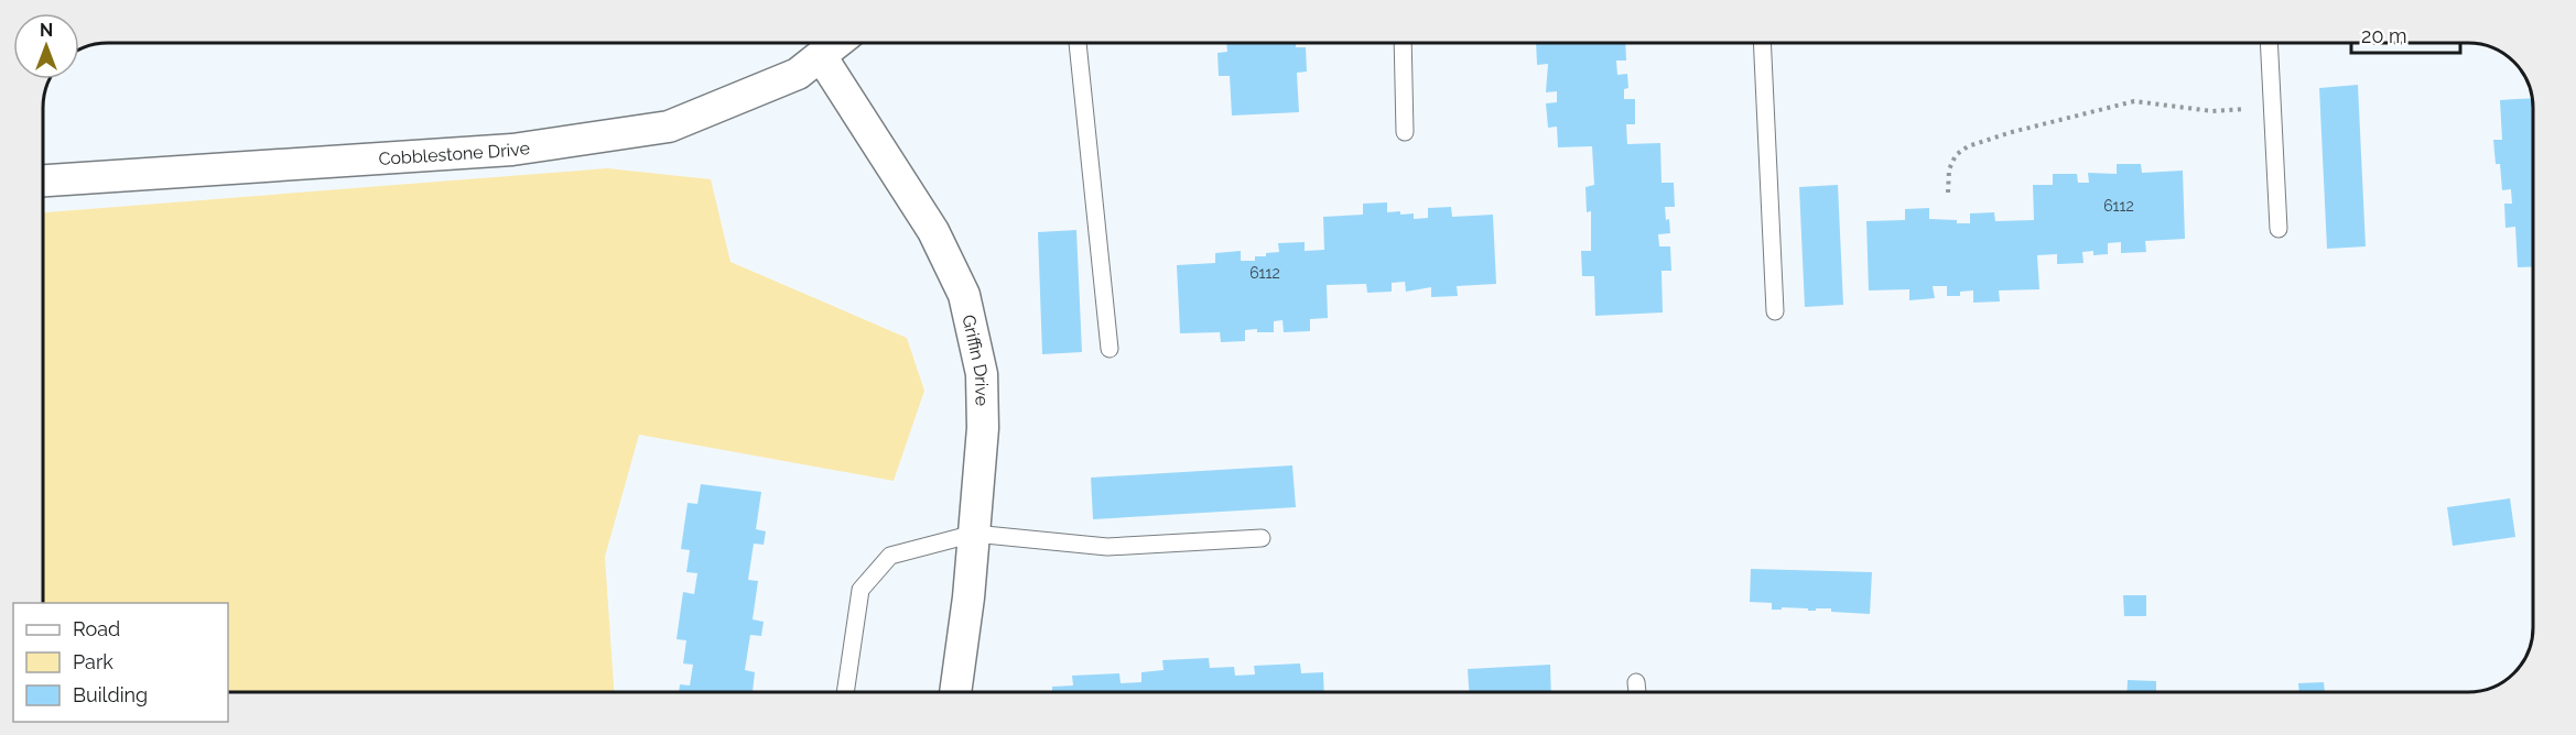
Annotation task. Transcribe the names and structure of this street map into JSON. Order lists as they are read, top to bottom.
{
  "streets": {
    "street": ["Cobblestone Drive", "Griffin Drive"]
  },
  "crossings": [
    ["Cobblestone Drive", "Griffin Drive"]
  ],
  "house_numbers": ["6112", "6112"],
  "legend": ["Road", "Park", "Building"],
  "scale_bar": "20 m",
  "north": "top"
}
